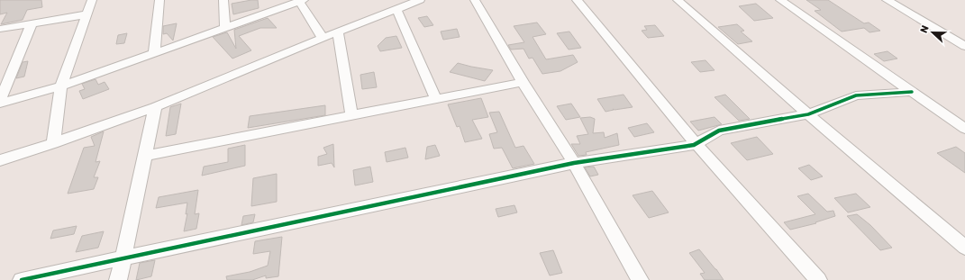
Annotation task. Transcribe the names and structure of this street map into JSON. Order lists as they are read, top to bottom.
{
  "north": "left"
}
